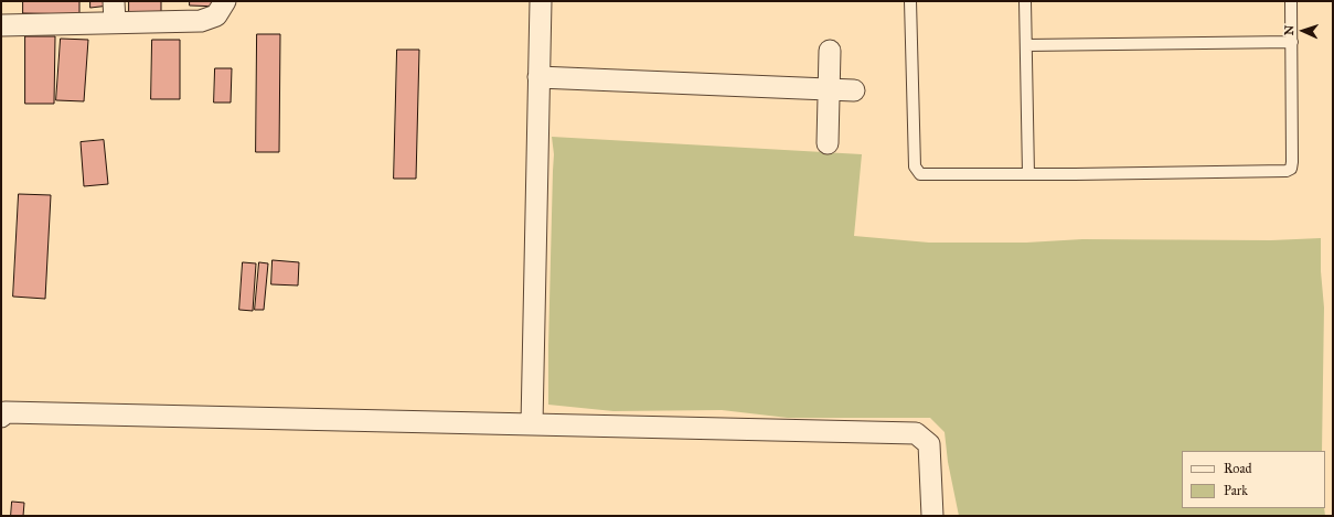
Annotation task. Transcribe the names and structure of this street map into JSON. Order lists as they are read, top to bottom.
{
  "legend": ["Road", "Park"],
  "north": "left"
}
